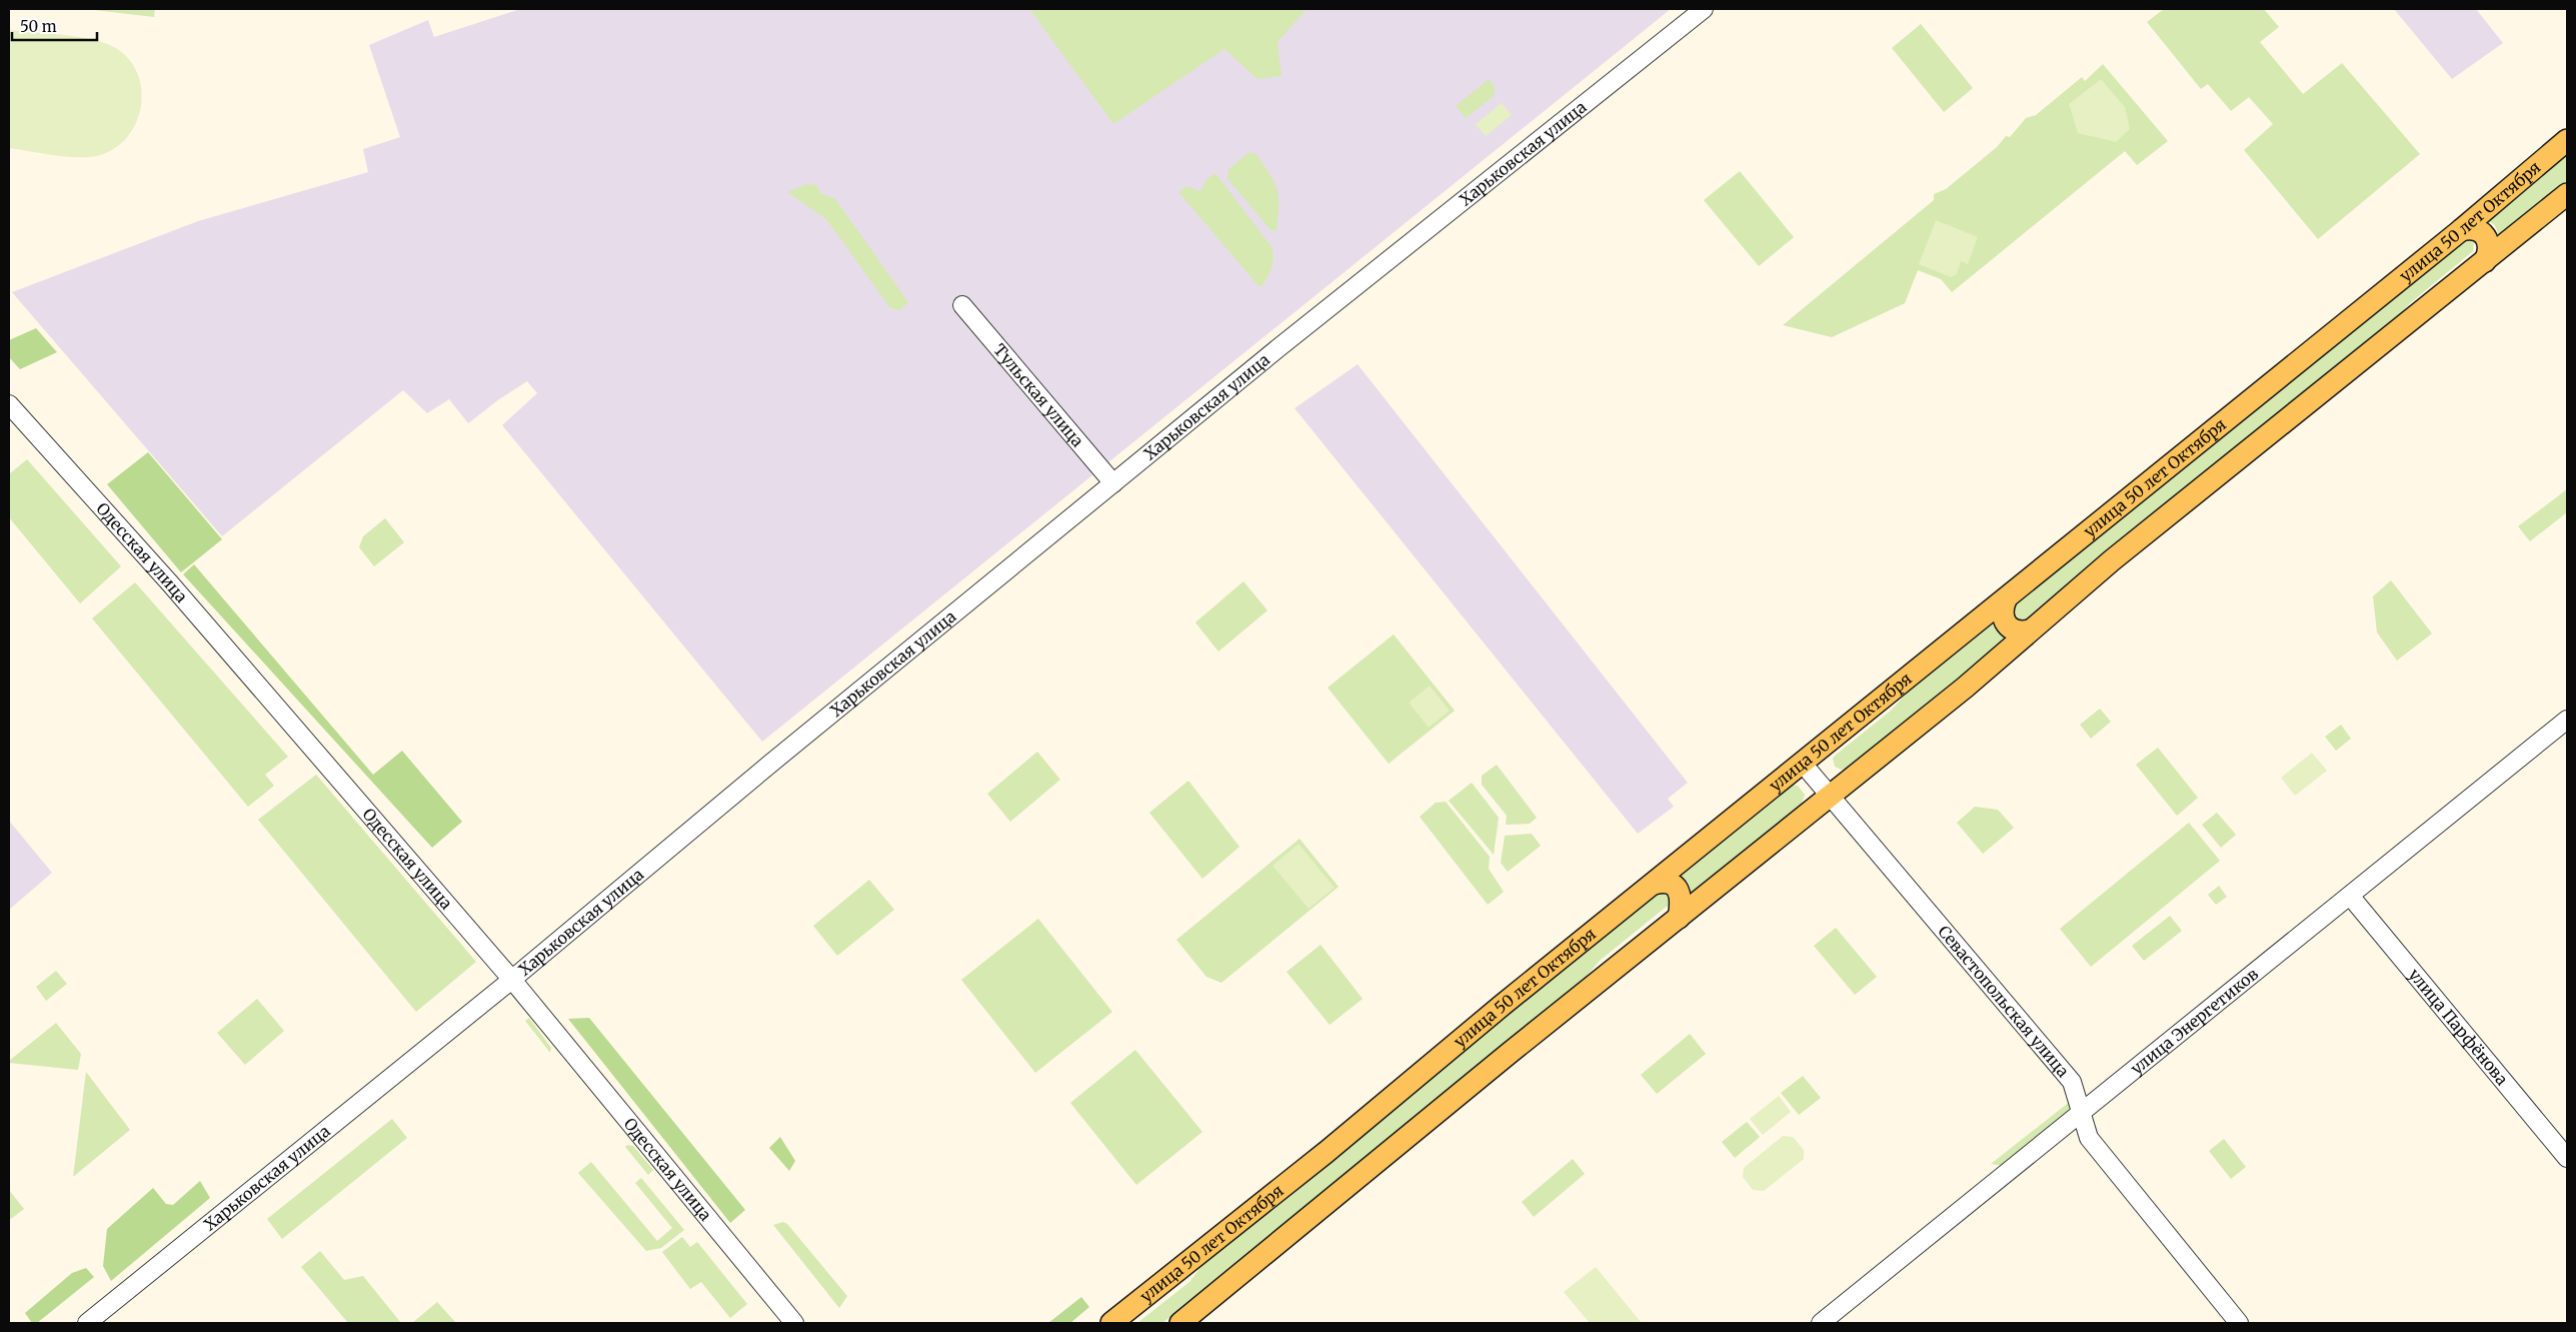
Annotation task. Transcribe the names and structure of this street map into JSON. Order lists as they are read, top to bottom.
{
  "streets": {
    "main road": ["улица 50 лет Октября"],
    "street": [
      "Харьковская улица",
      "Тульская улица",
      "Одесская улица",
      "Севастопольская улица",
      "улица Энергетиков",
      "улица Парфёнова"
    ]
  },
  "crossings": [
    ["Харьковская улица", "Тульская улица"],
    ["Харьковская улица", "Одесская улица"],
    ["улица 50 лет Октября", "Севастопольская улица"],
    ["Севастопольская улица", "улица Энергетиков"],
    ["улица Энергетиков", "улица Парфёнова"]
  ],
  "scale_bar": "50 m"
}
